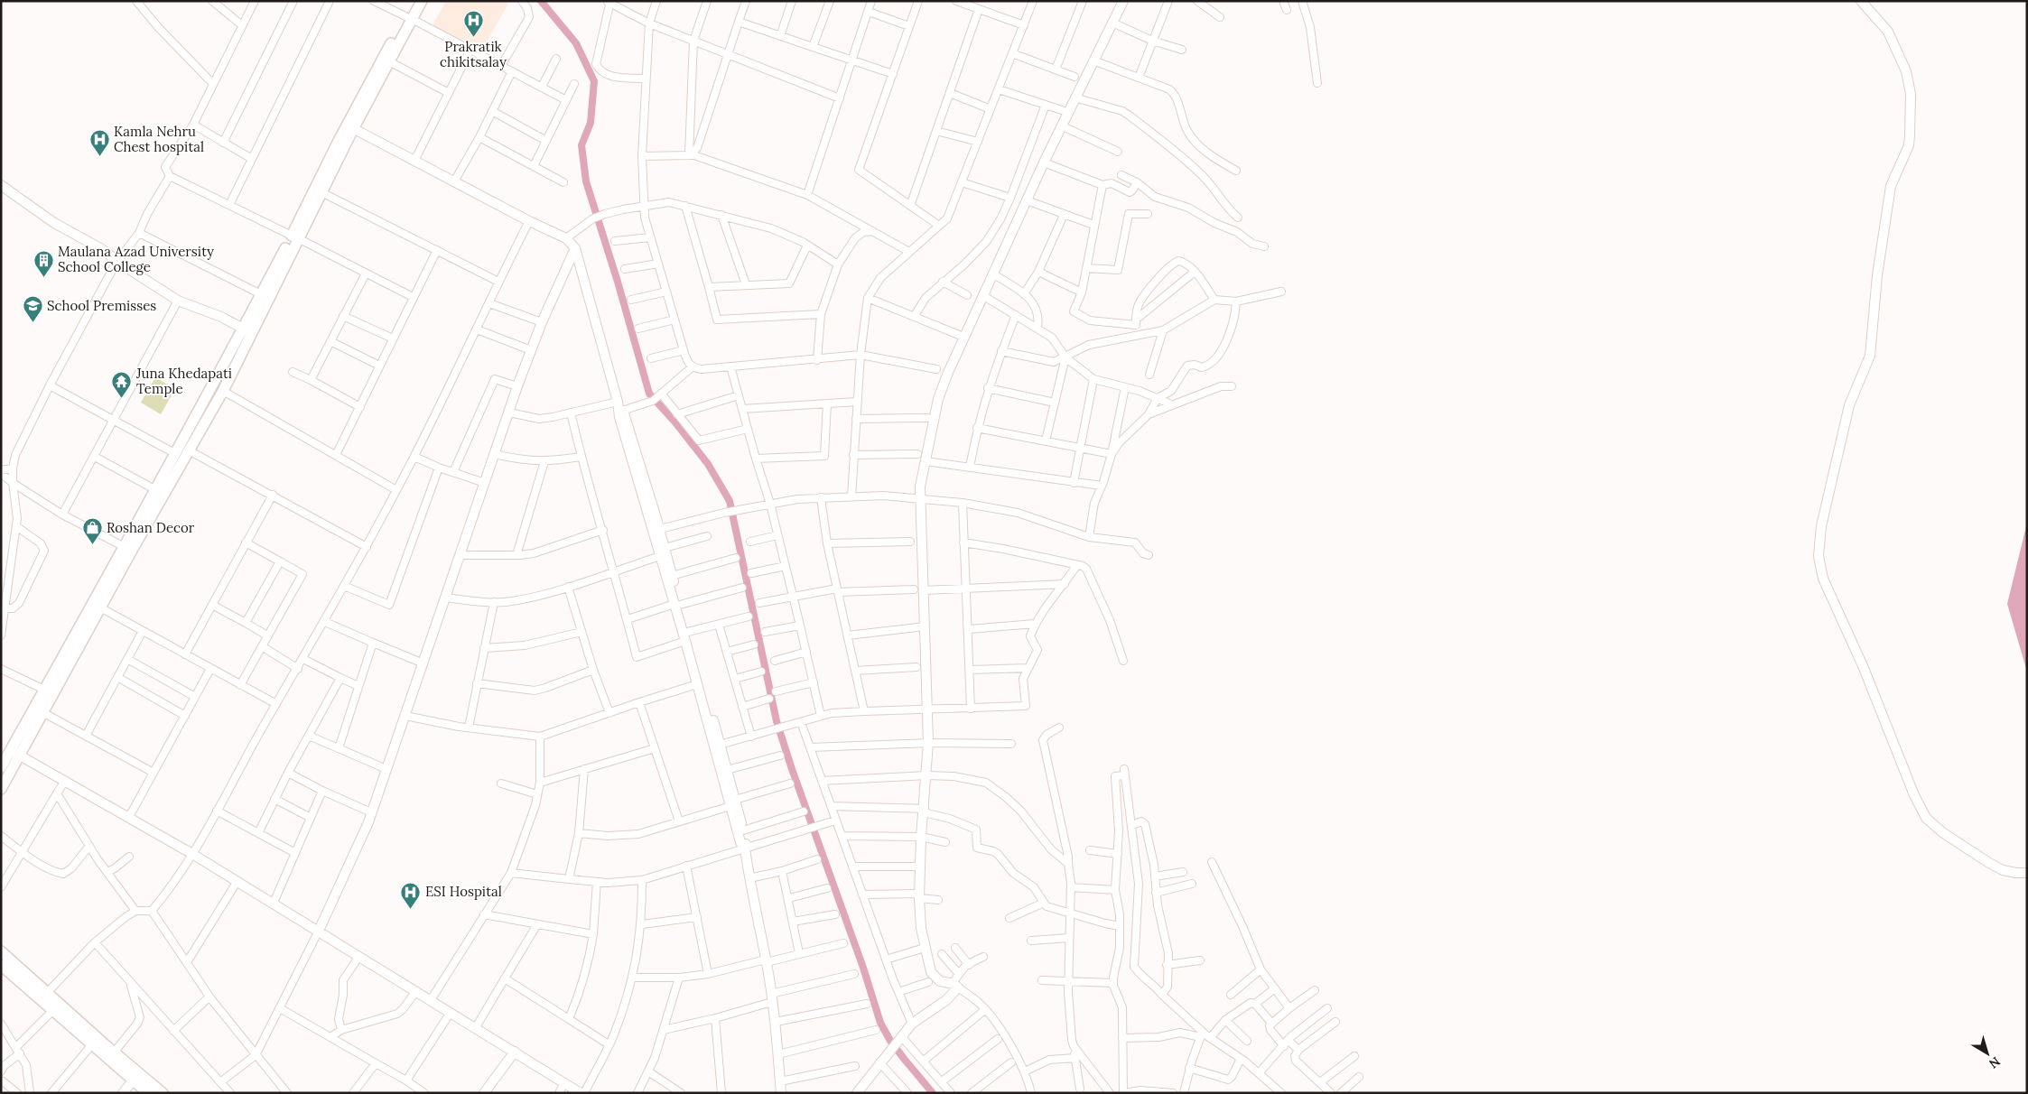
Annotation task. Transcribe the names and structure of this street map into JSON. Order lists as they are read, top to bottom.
{
  "places": {
    "hospital": ["Prakratik chikitsalay", "Kamla Nehru Chest hospital", "ESI Hospital"],
    "building": ["Maulana Azad University School College"],
    "school or university": ["School Premisses"],
    "temple": ["Juna Khedapati Temple"],
    "shop": ["Roshan Decor"]
  },
  "north": "bottom right"
}
